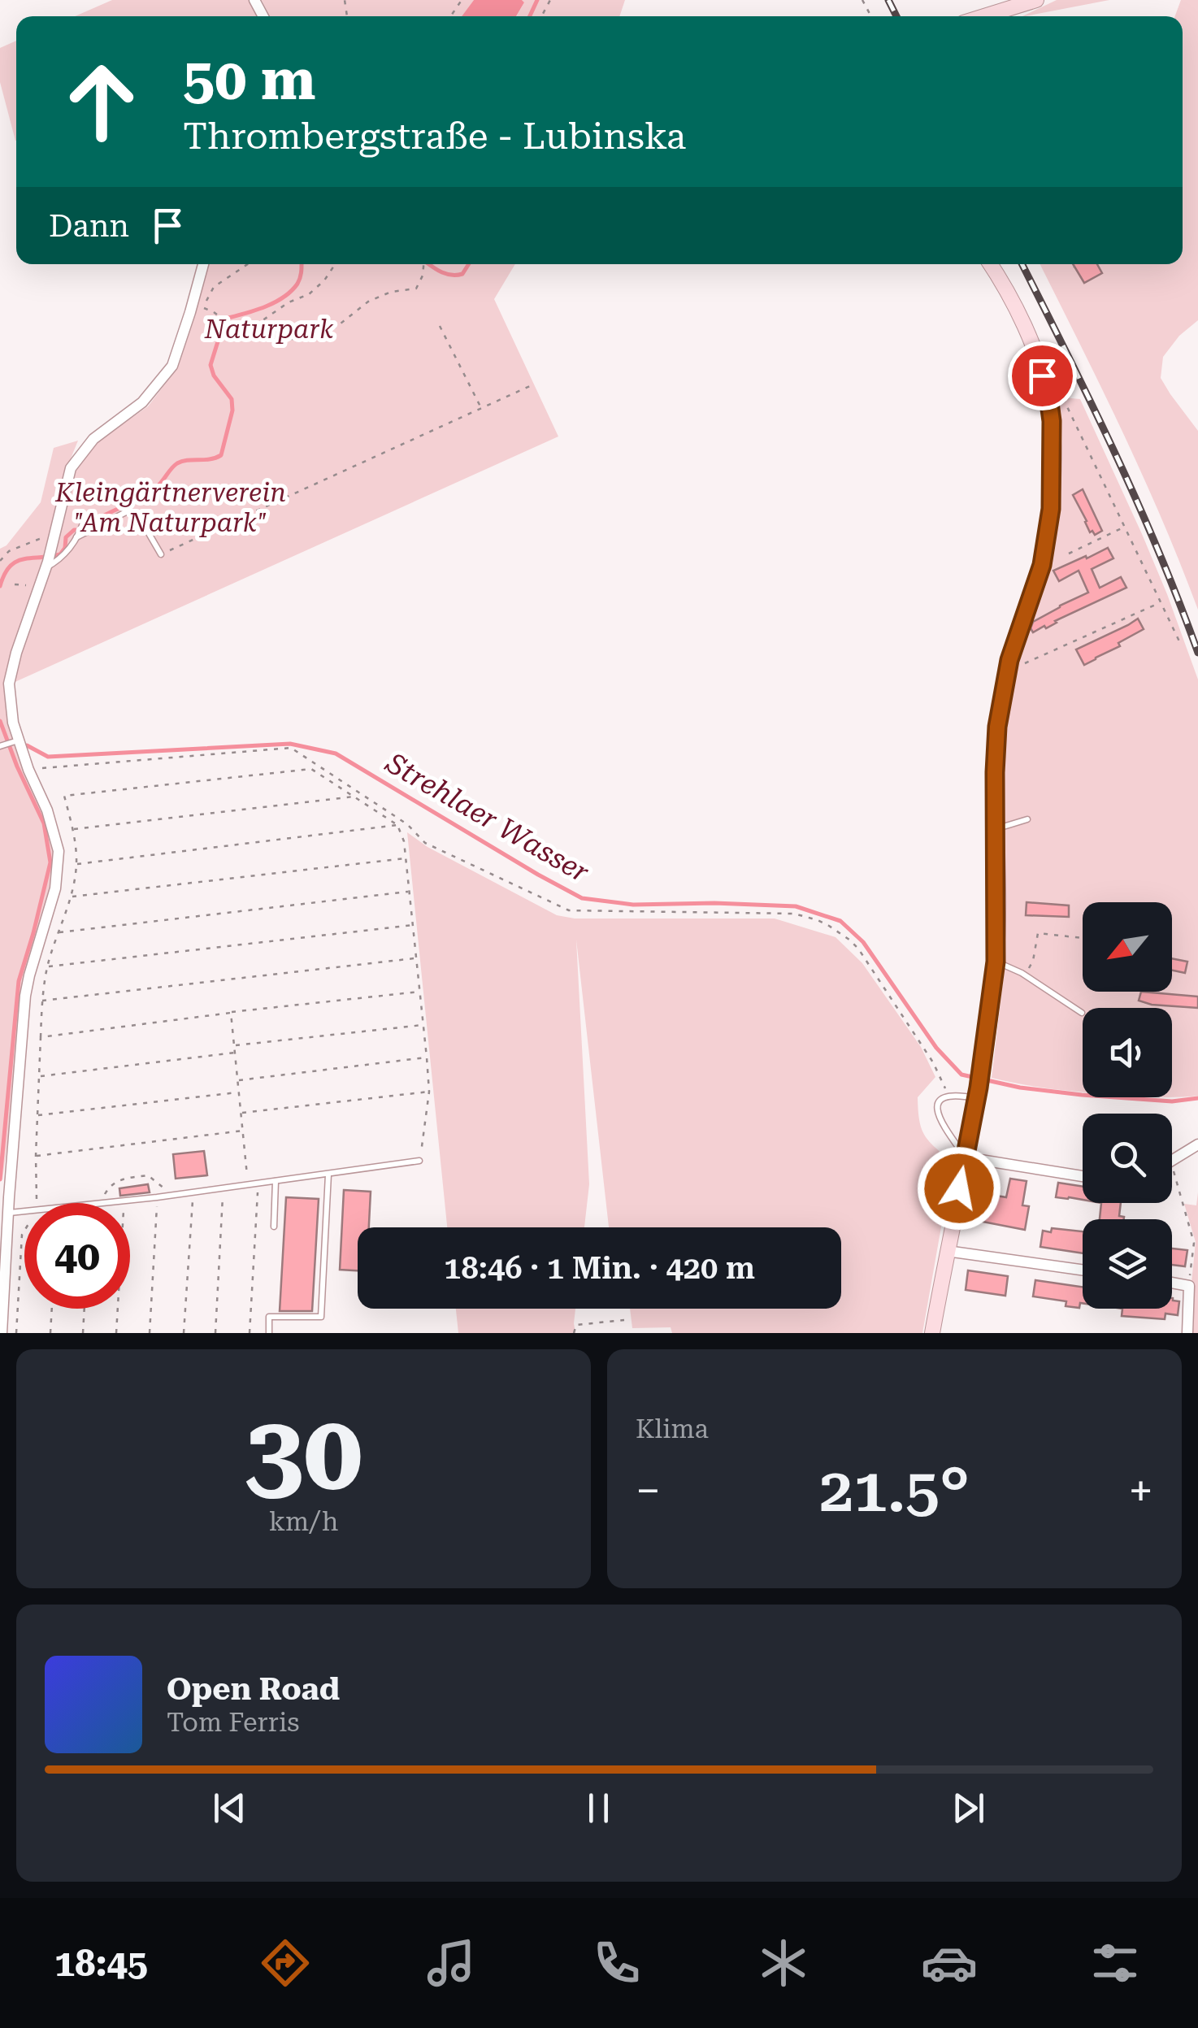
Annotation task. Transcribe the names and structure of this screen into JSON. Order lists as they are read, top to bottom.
{
  "water": ["Strehlaer Wasser"],
  "parks": ["Naturpark", "Kleingärtnerverein \"Am Naturpark\""],
  "north": "bottom left",
  "page": {
    "turn": ["50 m", "Thrombergstraße - Lubinska"],
    "then": "Dann",
    "limit": "40",
    "trip": "18:46 · 1 Min. · 420 m",
    "tile": [
      ["30", "km/h"],
      "Klima"
    ],
    "heat": ["−", "21.5°", "+"],
    "song": ["Open Road", "Tom Ferris"],
    "tabs": "18:45"
  }
}
